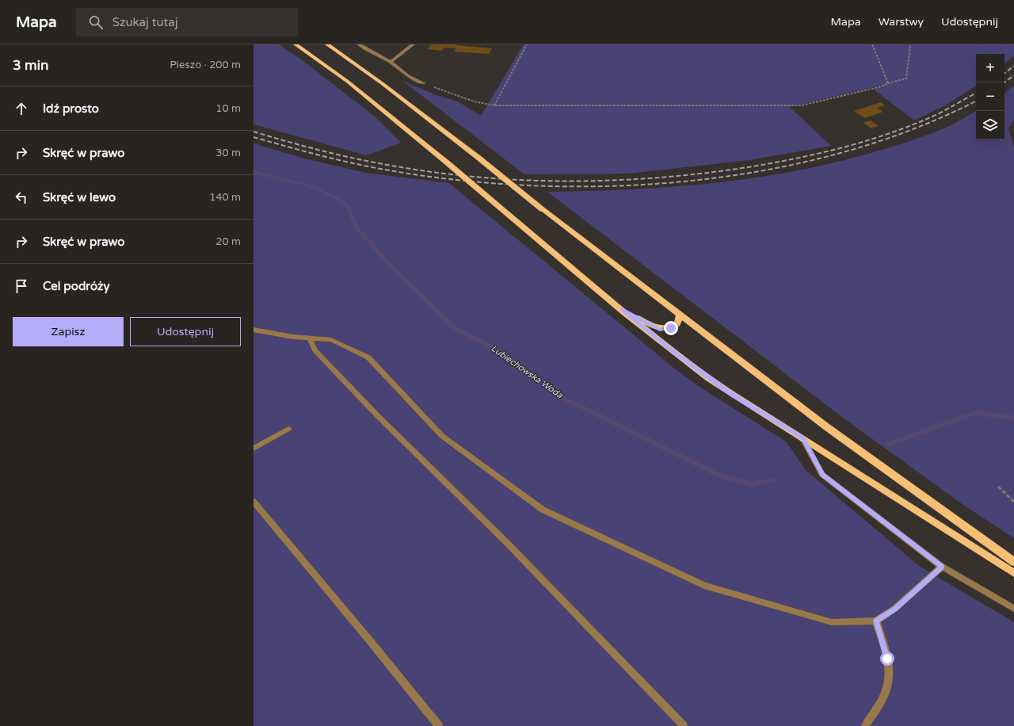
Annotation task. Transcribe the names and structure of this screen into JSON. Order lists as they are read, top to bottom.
{
  "water": ["Lubiechowska Woda"],
  "page": {
    "header": "Mapa",
    "search": "Szukaj tutaj",
    "nav": ["Mapa", "Warstwy", "Udostępnij"],
    "heading": ["3 min", "Pieszo · 200 m"],
    "map_buttons": ["+", "−"],
    "list": [
      ["Idź prosto", "10 m"],
      ["Skręć w prawo", "30 m"],
      ["Skręć w lewo", "140 m"],
      ["Skręć w prawo", "20 m"],
      "Cel podróży"
    ],
    "buttons": ["Zapisz", "Udostępnij"]
  }
}
